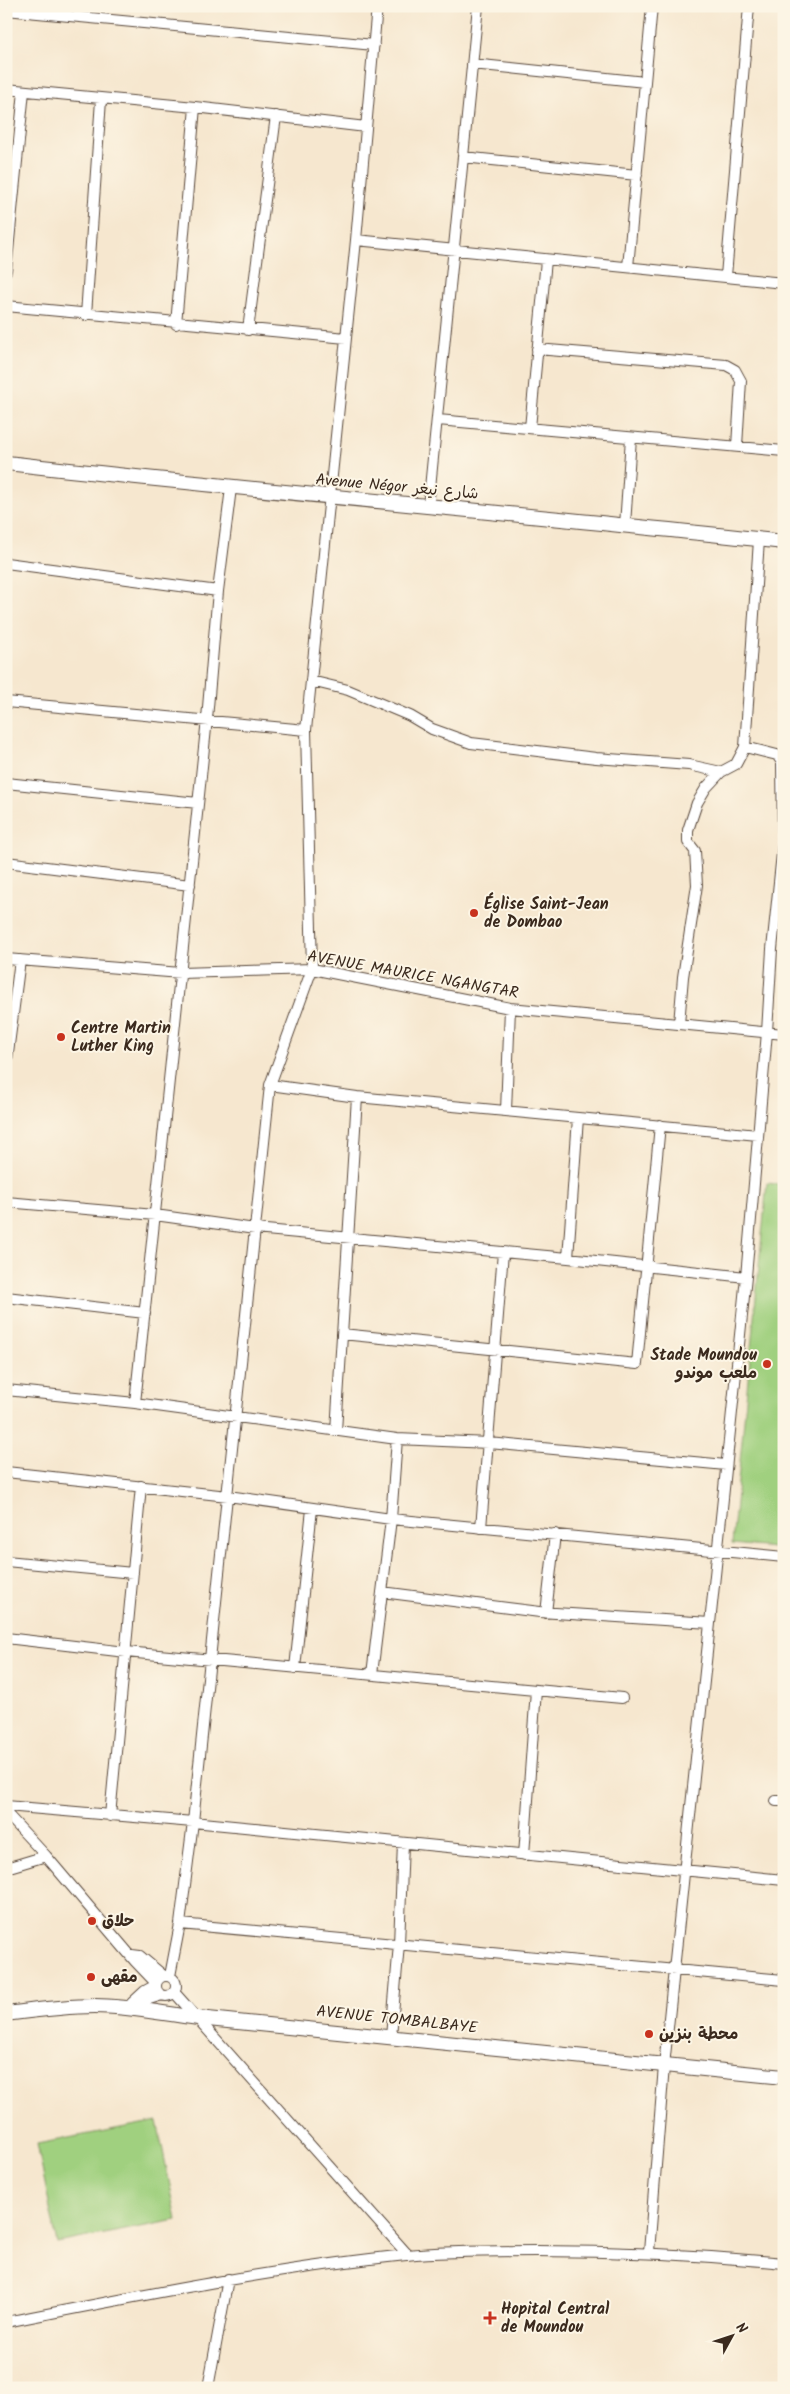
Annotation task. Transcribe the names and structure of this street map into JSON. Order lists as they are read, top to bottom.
{
  "streets": {
    "main road": ["Avenue Négor شارع نيغر", "AVENUE TOMBALBAYE"],
    "street": ["AVENUE MAURICE NGANGTAR"]
  },
  "places": {
    "other": [
      "Église Saint-Jean de Dombao",
      "Centre Martin Luther King",
      "Stade Moundou ملعب موندو",
      "حلاق",
      "مقهى",
      "محطة بنزين"
    ],
    "health": ["Hopital Central de Moundou"]
  },
  "north": "top right"
}
